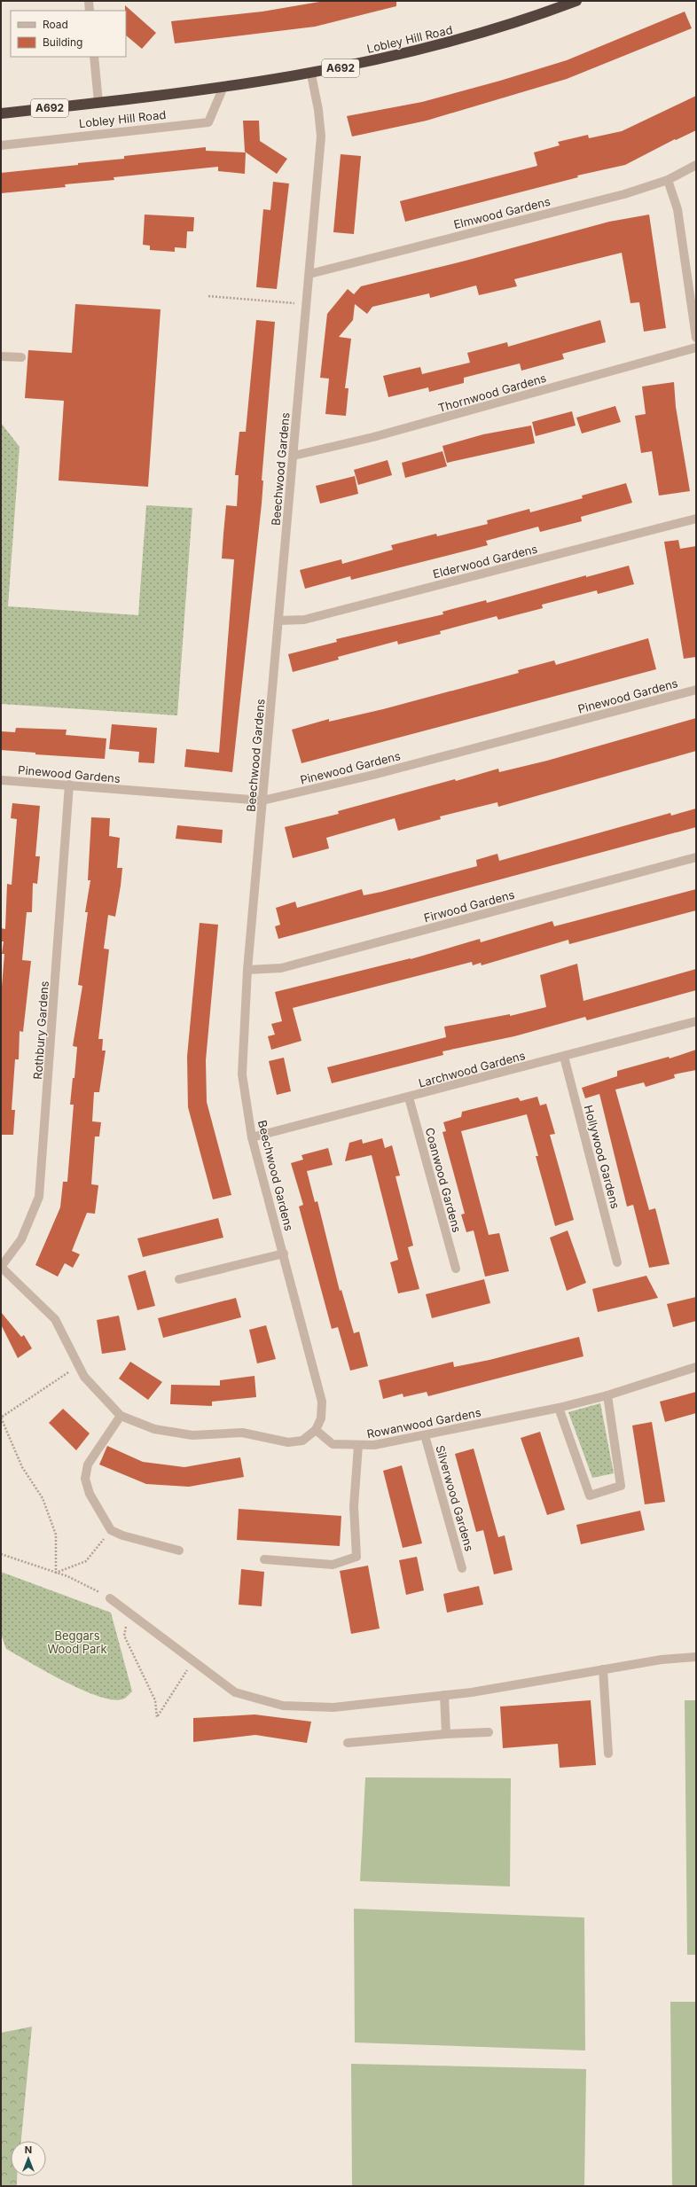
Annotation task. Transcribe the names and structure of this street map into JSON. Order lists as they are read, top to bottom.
{
  "streets": {
    "highway": ["Lobley Hill Road", "A692"],
    "street": [
      "Elmwood Gardens",
      "Thornwood Gardens",
      "Beechwood Gardens",
      "Elderwood Gardens",
      "Pinewood Gardens",
      "Firwood Gardens",
      "Rothbury Gardens",
      "Larchwood Gardens",
      "Hollywood Gardens",
      "Coanwood Gardens",
      "Rowanwood Gardens",
      "Silverwood Gardens"
    ]
  },
  "crossings": [
    ["Lobley Hill Road", "Beechwood Gardens"],
    ["Elmwood Gardens", "Beechwood Gardens"],
    ["Thornwood Gardens", "Beechwood Gardens"],
    ["Beechwood Gardens", "Elderwood Gardens"],
    ["Beechwood Gardens", "Pinewood Gardens"],
    ["Beechwood Gardens", "Firwood Gardens"],
    ["Beechwood Gardens", "Larchwood Gardens"],
    ["Beechwood Gardens", "Rowanwood Gardens"],
    ["Pinewood Gardens", "Rothbury Gardens"],
    ["Larchwood Gardens", "Hollywood Gardens"],
    ["Larchwood Gardens", "Coanwood Gardens"],
    ["Rowanwood Gardens", "Silverwood Gardens"]
  ],
  "parks": ["Beggars Wood Park"],
  "legend": ["Road", "Building"],
  "north": "top"
}
